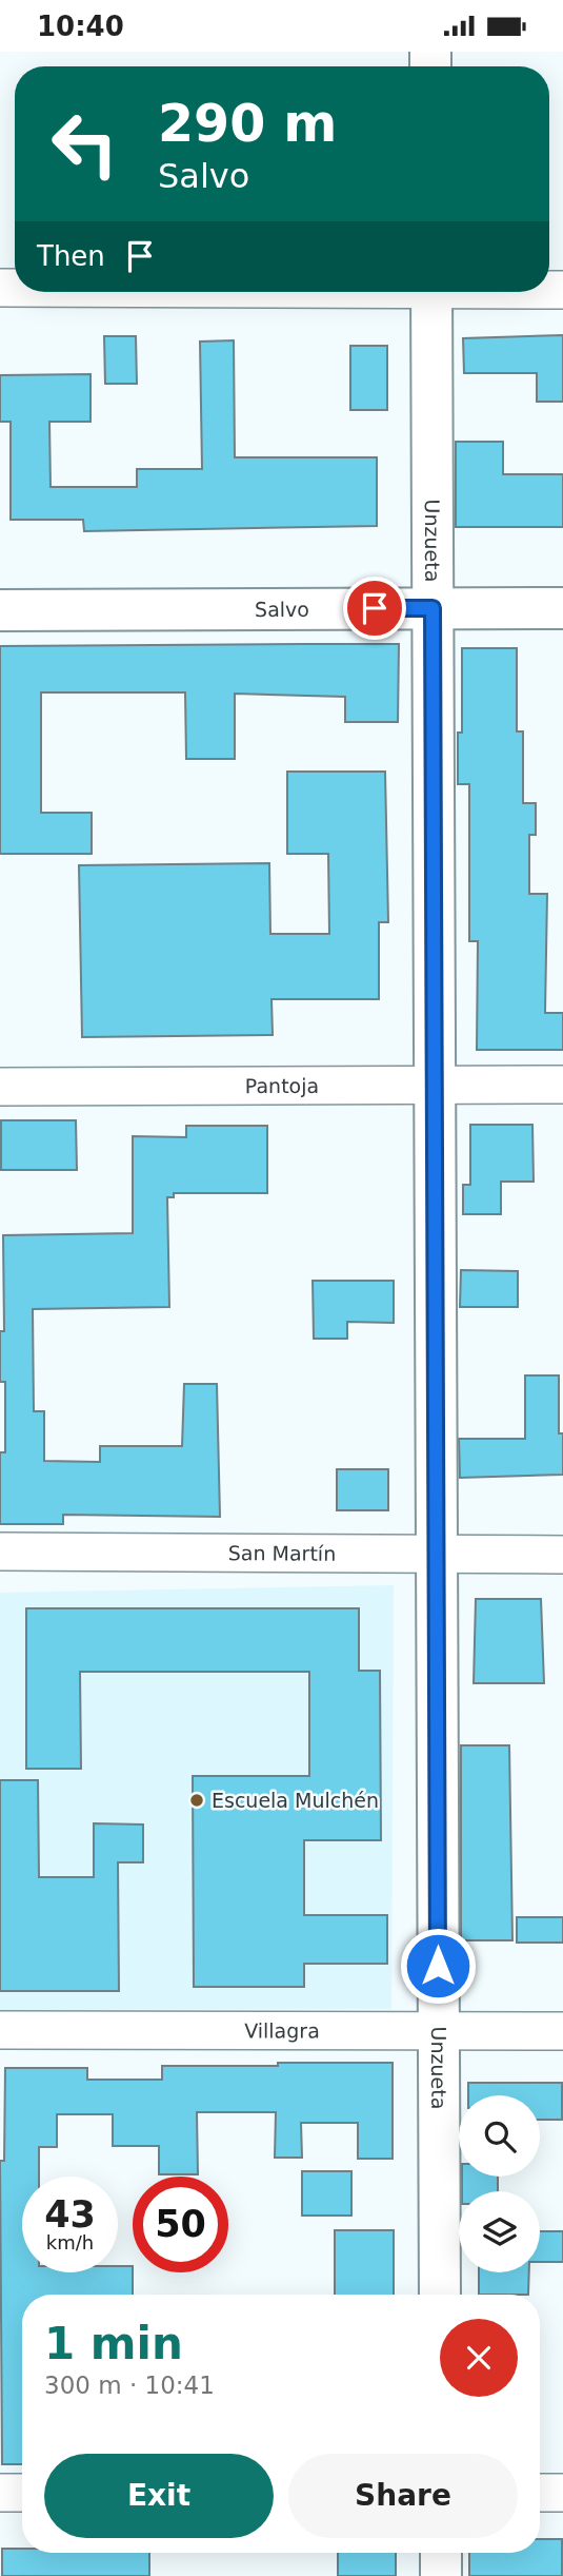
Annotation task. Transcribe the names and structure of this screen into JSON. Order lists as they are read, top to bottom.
{
  "streets": {
    "main road": ["Unzueta", "Salvo"],
    "street": ["Pantoja", "San Martín", "Villagra"]
  },
  "crossings": [
    ["Unzueta", "Salvo"],
    ["Unzueta", "Pantoja"],
    ["Unzueta", "San Martín"],
    ["Unzueta", "Villagra"]
  ],
  "places": ["Escuela Mulchén"],
  "page": {
    "status": "10:40",
    "turn": ["290 m", "Salvo"],
    "then": "Then",
    "speed": "43 km/h",
    "limit": "50",
    "heading": ["1 min", "300 m · 10:41"],
    "buttons": ["Exit", "Share"]
  }
}
